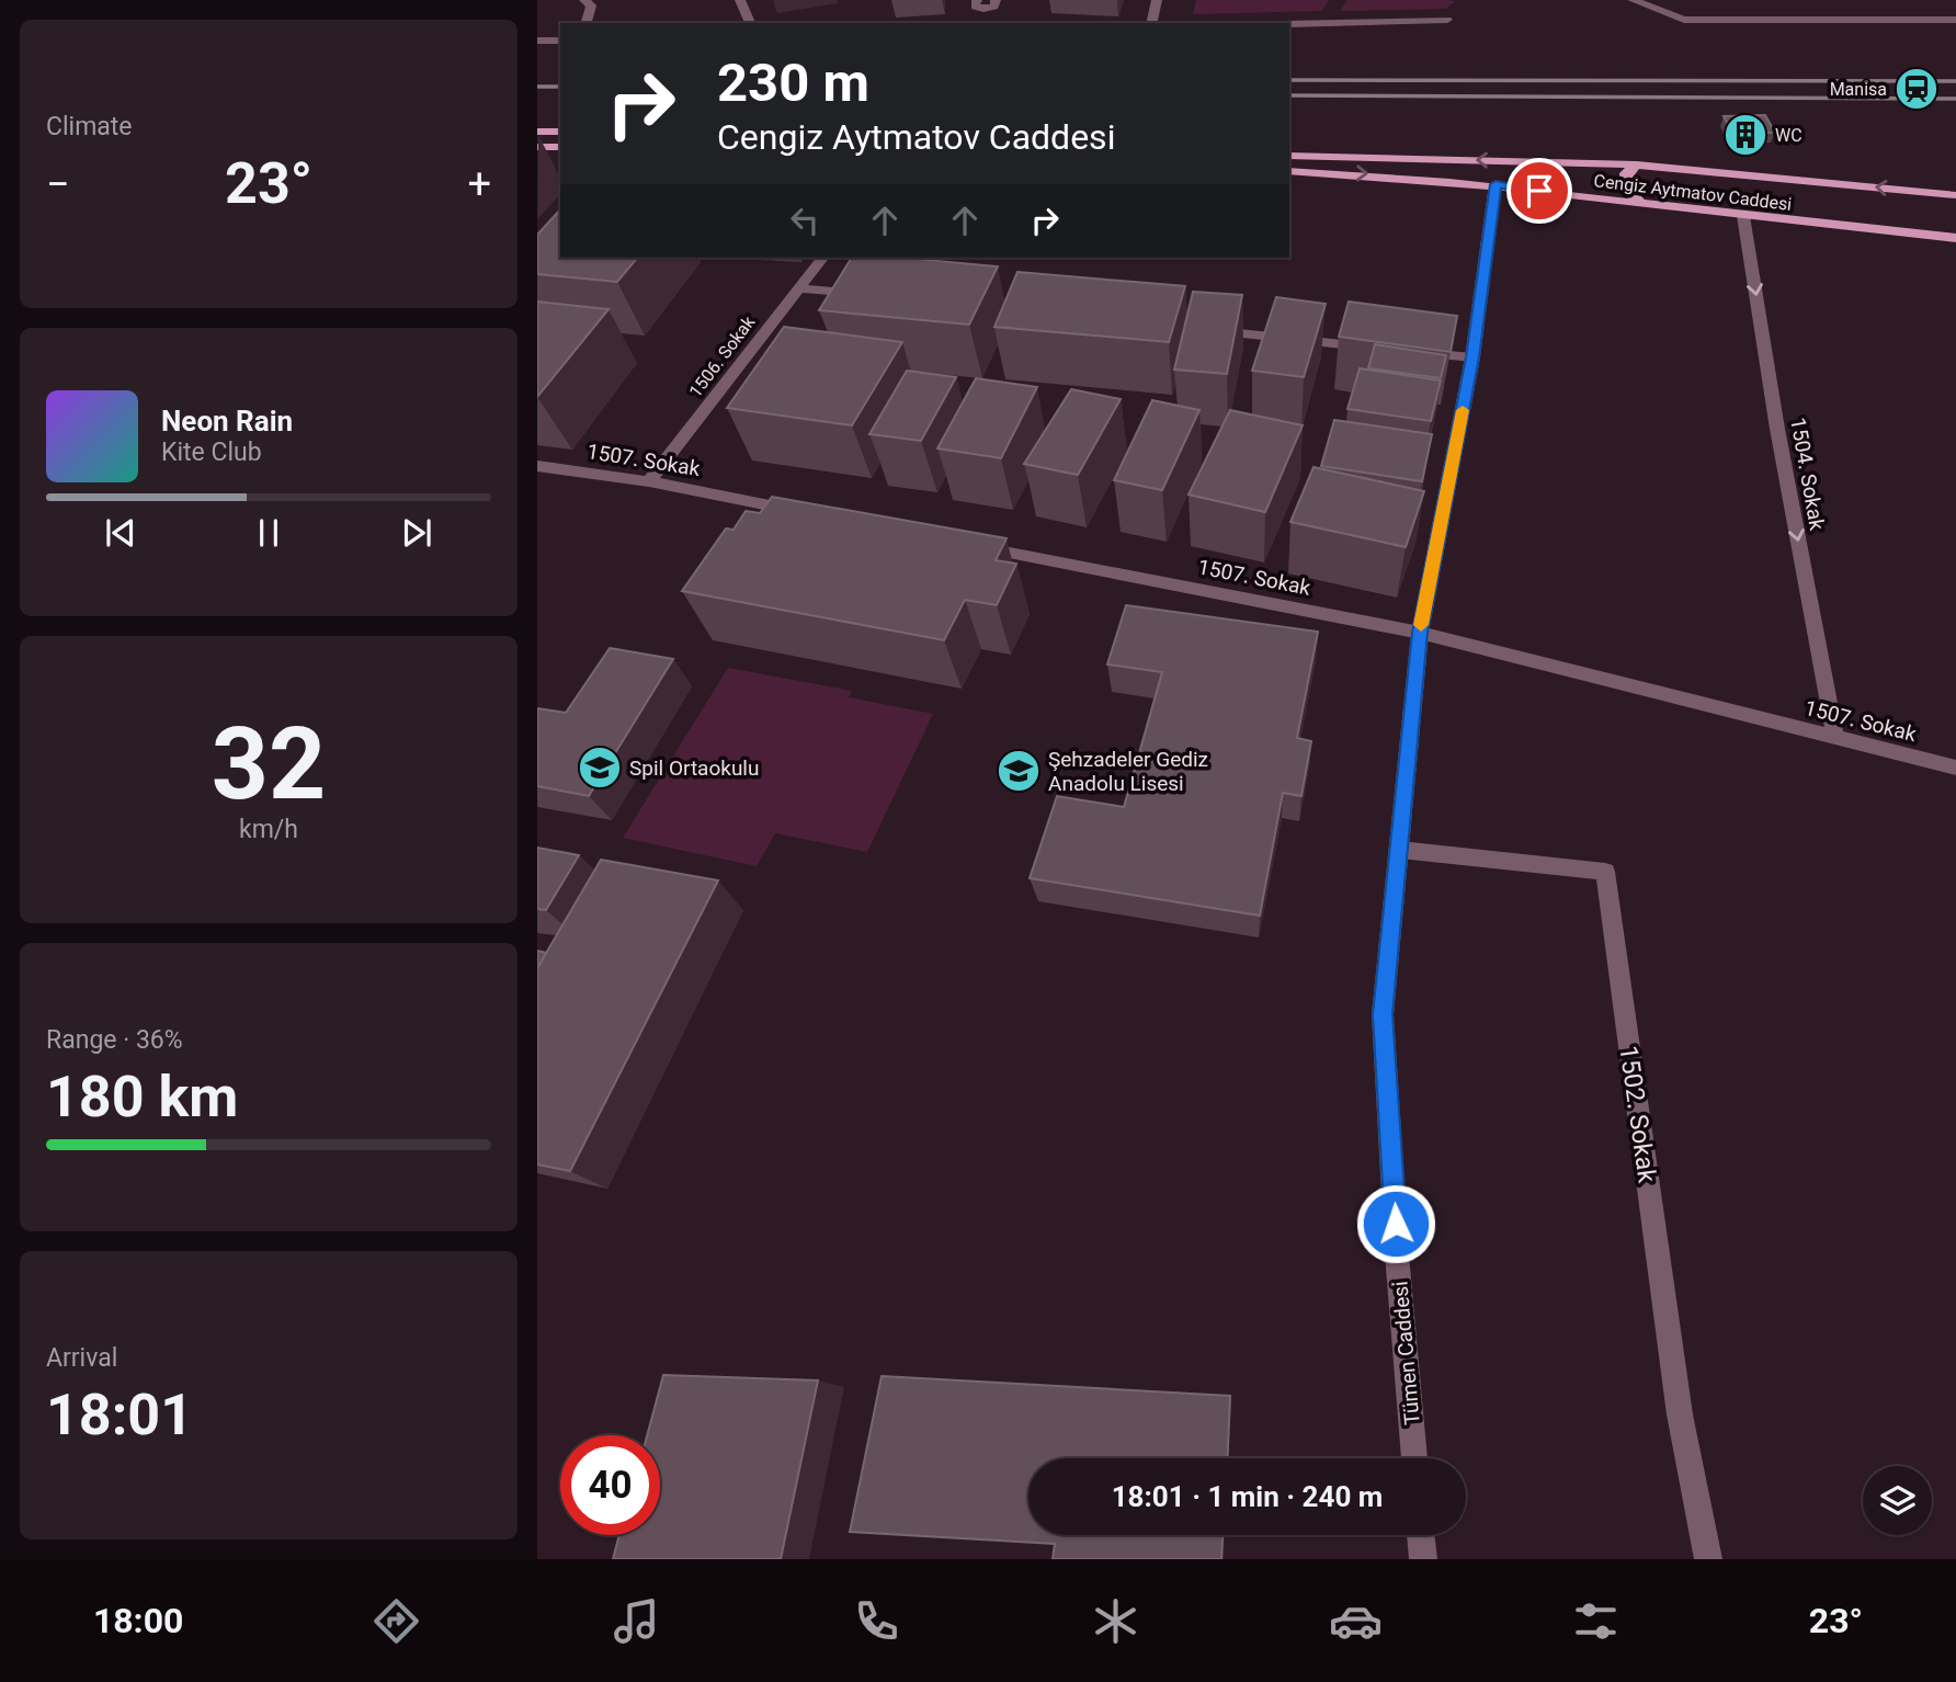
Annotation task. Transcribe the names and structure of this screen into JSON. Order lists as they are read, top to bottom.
{
  "streets": {
    "main road": ["Cengiz Aytmatov Caddesi"],
    "street": [
      "1506. Sokak",
      "1507. Sokak",
      "1504. Sokak",
      "1502. Sokak",
      "Tümen Caddesi"
    ]
  },
  "crossings": [
    ["Cengiz Aytmatov Caddesi", "1504. Sokak"],
    ["Cengiz Aytmatov Caddesi", "Tümen Caddesi"],
    ["1506. Sokak", "1507. Sokak"],
    ["1507. Sokak", "1504. Sokak"],
    ["1507. Sokak", "Tümen Caddesi"],
    ["1502. Sokak", "Tümen Caddesi"]
  ],
  "one_way": ["1504. Sokak"],
  "places": {
    "station": ["Manisa"],
    "building": ["WC"],
    "school or university": ["Spil Ortaokulu", "Şehzadeler Gediz Anadolu Lisesi"]
  },
  "page": {
    "tile": [
      "Climate",
      ["32", "km/h"],
      ["Range · 36%", "180 km"],
      ["Arrival", "18:01"]
    ],
    "turn": ["230 m", "Cengiz Aytmatov Caddesi"],
    "heat": ["−", "23°", "+"],
    "song": ["Neon Rain", "Kite Club"],
    "limit": "40",
    "trip": "18:01 · 1 min · 240 m",
    "tabs": ["18:00", "23°"]
  }
}
